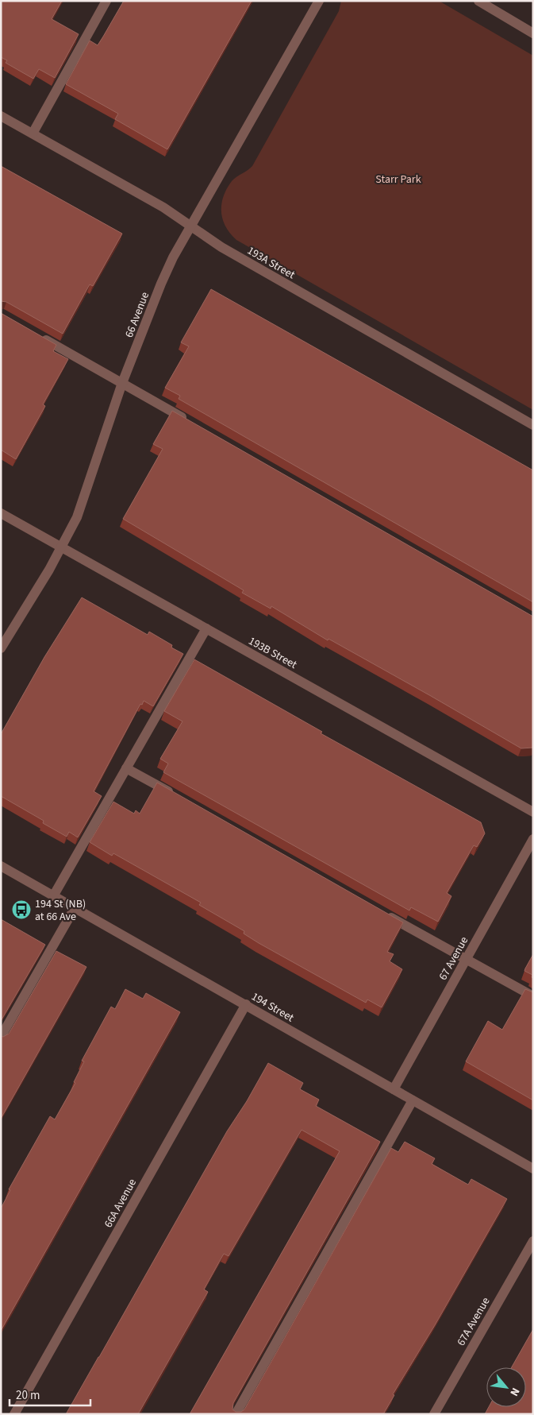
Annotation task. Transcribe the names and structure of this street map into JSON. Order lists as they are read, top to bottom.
{
  "streets": {
    "street": [
      "193A Street",
      "66 Avenue",
      "193B Street",
      "67 Avenue",
      "194 Street",
      "66A Avenue",
      "67A Avenue"
    ]
  },
  "crossings": [
    ["193A Street", "66 Avenue"],
    ["66 Avenue", "193B Street"],
    ["67 Avenue", "194 Street"],
    ["194 Street", "66A Avenue"]
  ],
  "parks": ["Starr Park"],
  "places": {
    "bus stop": ["194 St (NB) at 66 Ave"]
  },
  "scale_bar": "20 m",
  "north": "bottom right"
}
